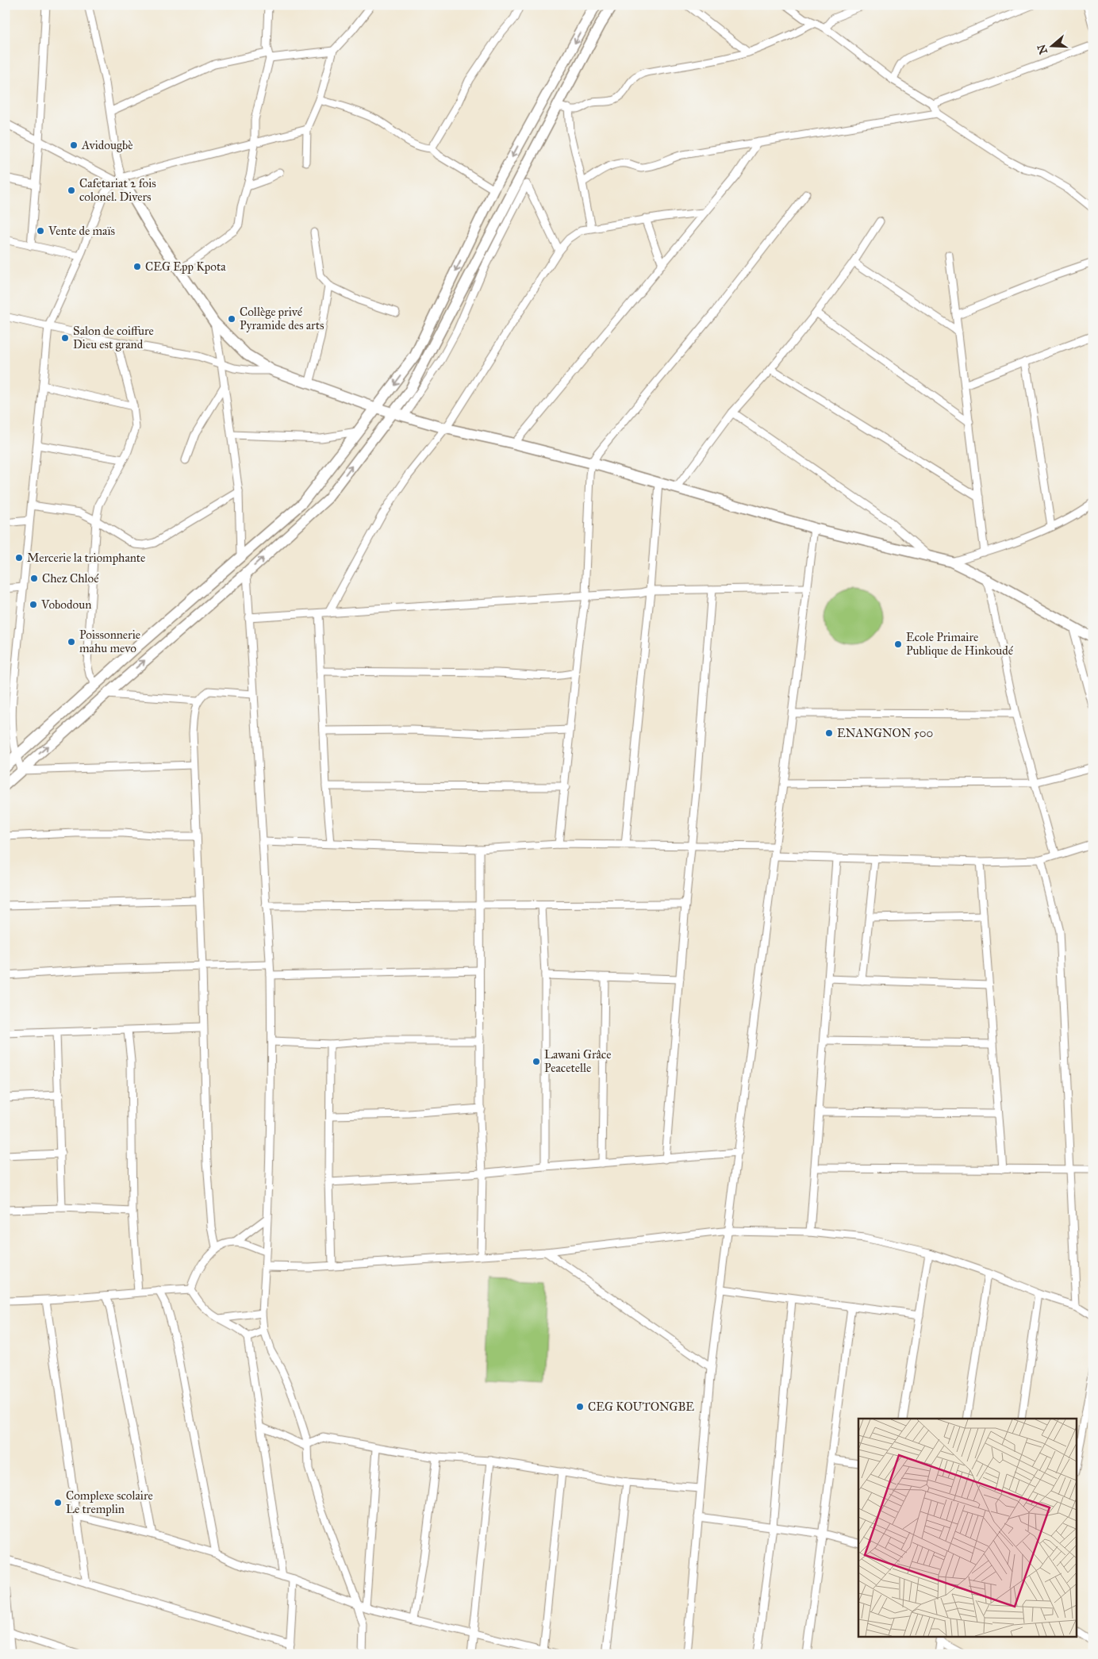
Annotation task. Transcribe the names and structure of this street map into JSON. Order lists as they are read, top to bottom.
{
  "places": [
    "Avidougbè",
    "Cafetariat 2 fois colonel. Divers",
    "Vente de maïs",
    "CEG Epp Kpota",
    "Collège privé Pyramide des arts",
    "Salon de coiffure Dieu est grand",
    "Mercerie la triomphante",
    "Chez Chloé",
    "Vobodoun",
    "Poissonnerie mahu mevo",
    "Ecole Primaire Publique de Hinkoudé",
    "ENANGNON 500",
    "Lawani Grâce Peacetelle",
    "CEG KOUTONGBE",
    "Complexe scolaire Le tremplin"
  ],
  "north": "left"
}
